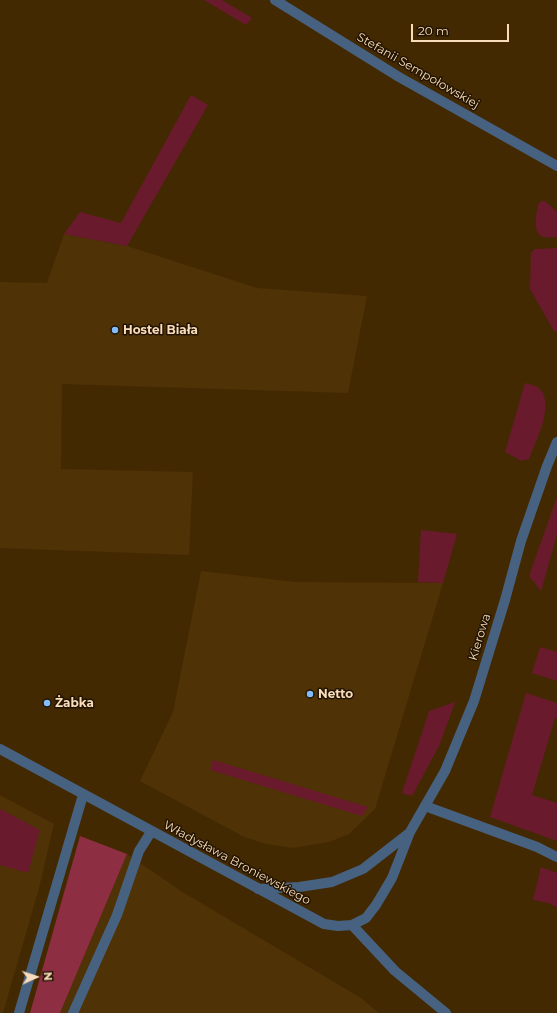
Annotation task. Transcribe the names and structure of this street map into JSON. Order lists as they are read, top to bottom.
{
  "streets": {
    "street": ["Stefanii Sempołowskiej", "Kierowa", "Władysława Broniewskiego"]
  },
  "crossings": [
    ["Kierowa", "Władysława Broniewskiego"]
  ],
  "places": ["Hostel Biała", "Netto", "Żabka"],
  "scale_bar": "20 m",
  "north": "right"
}
